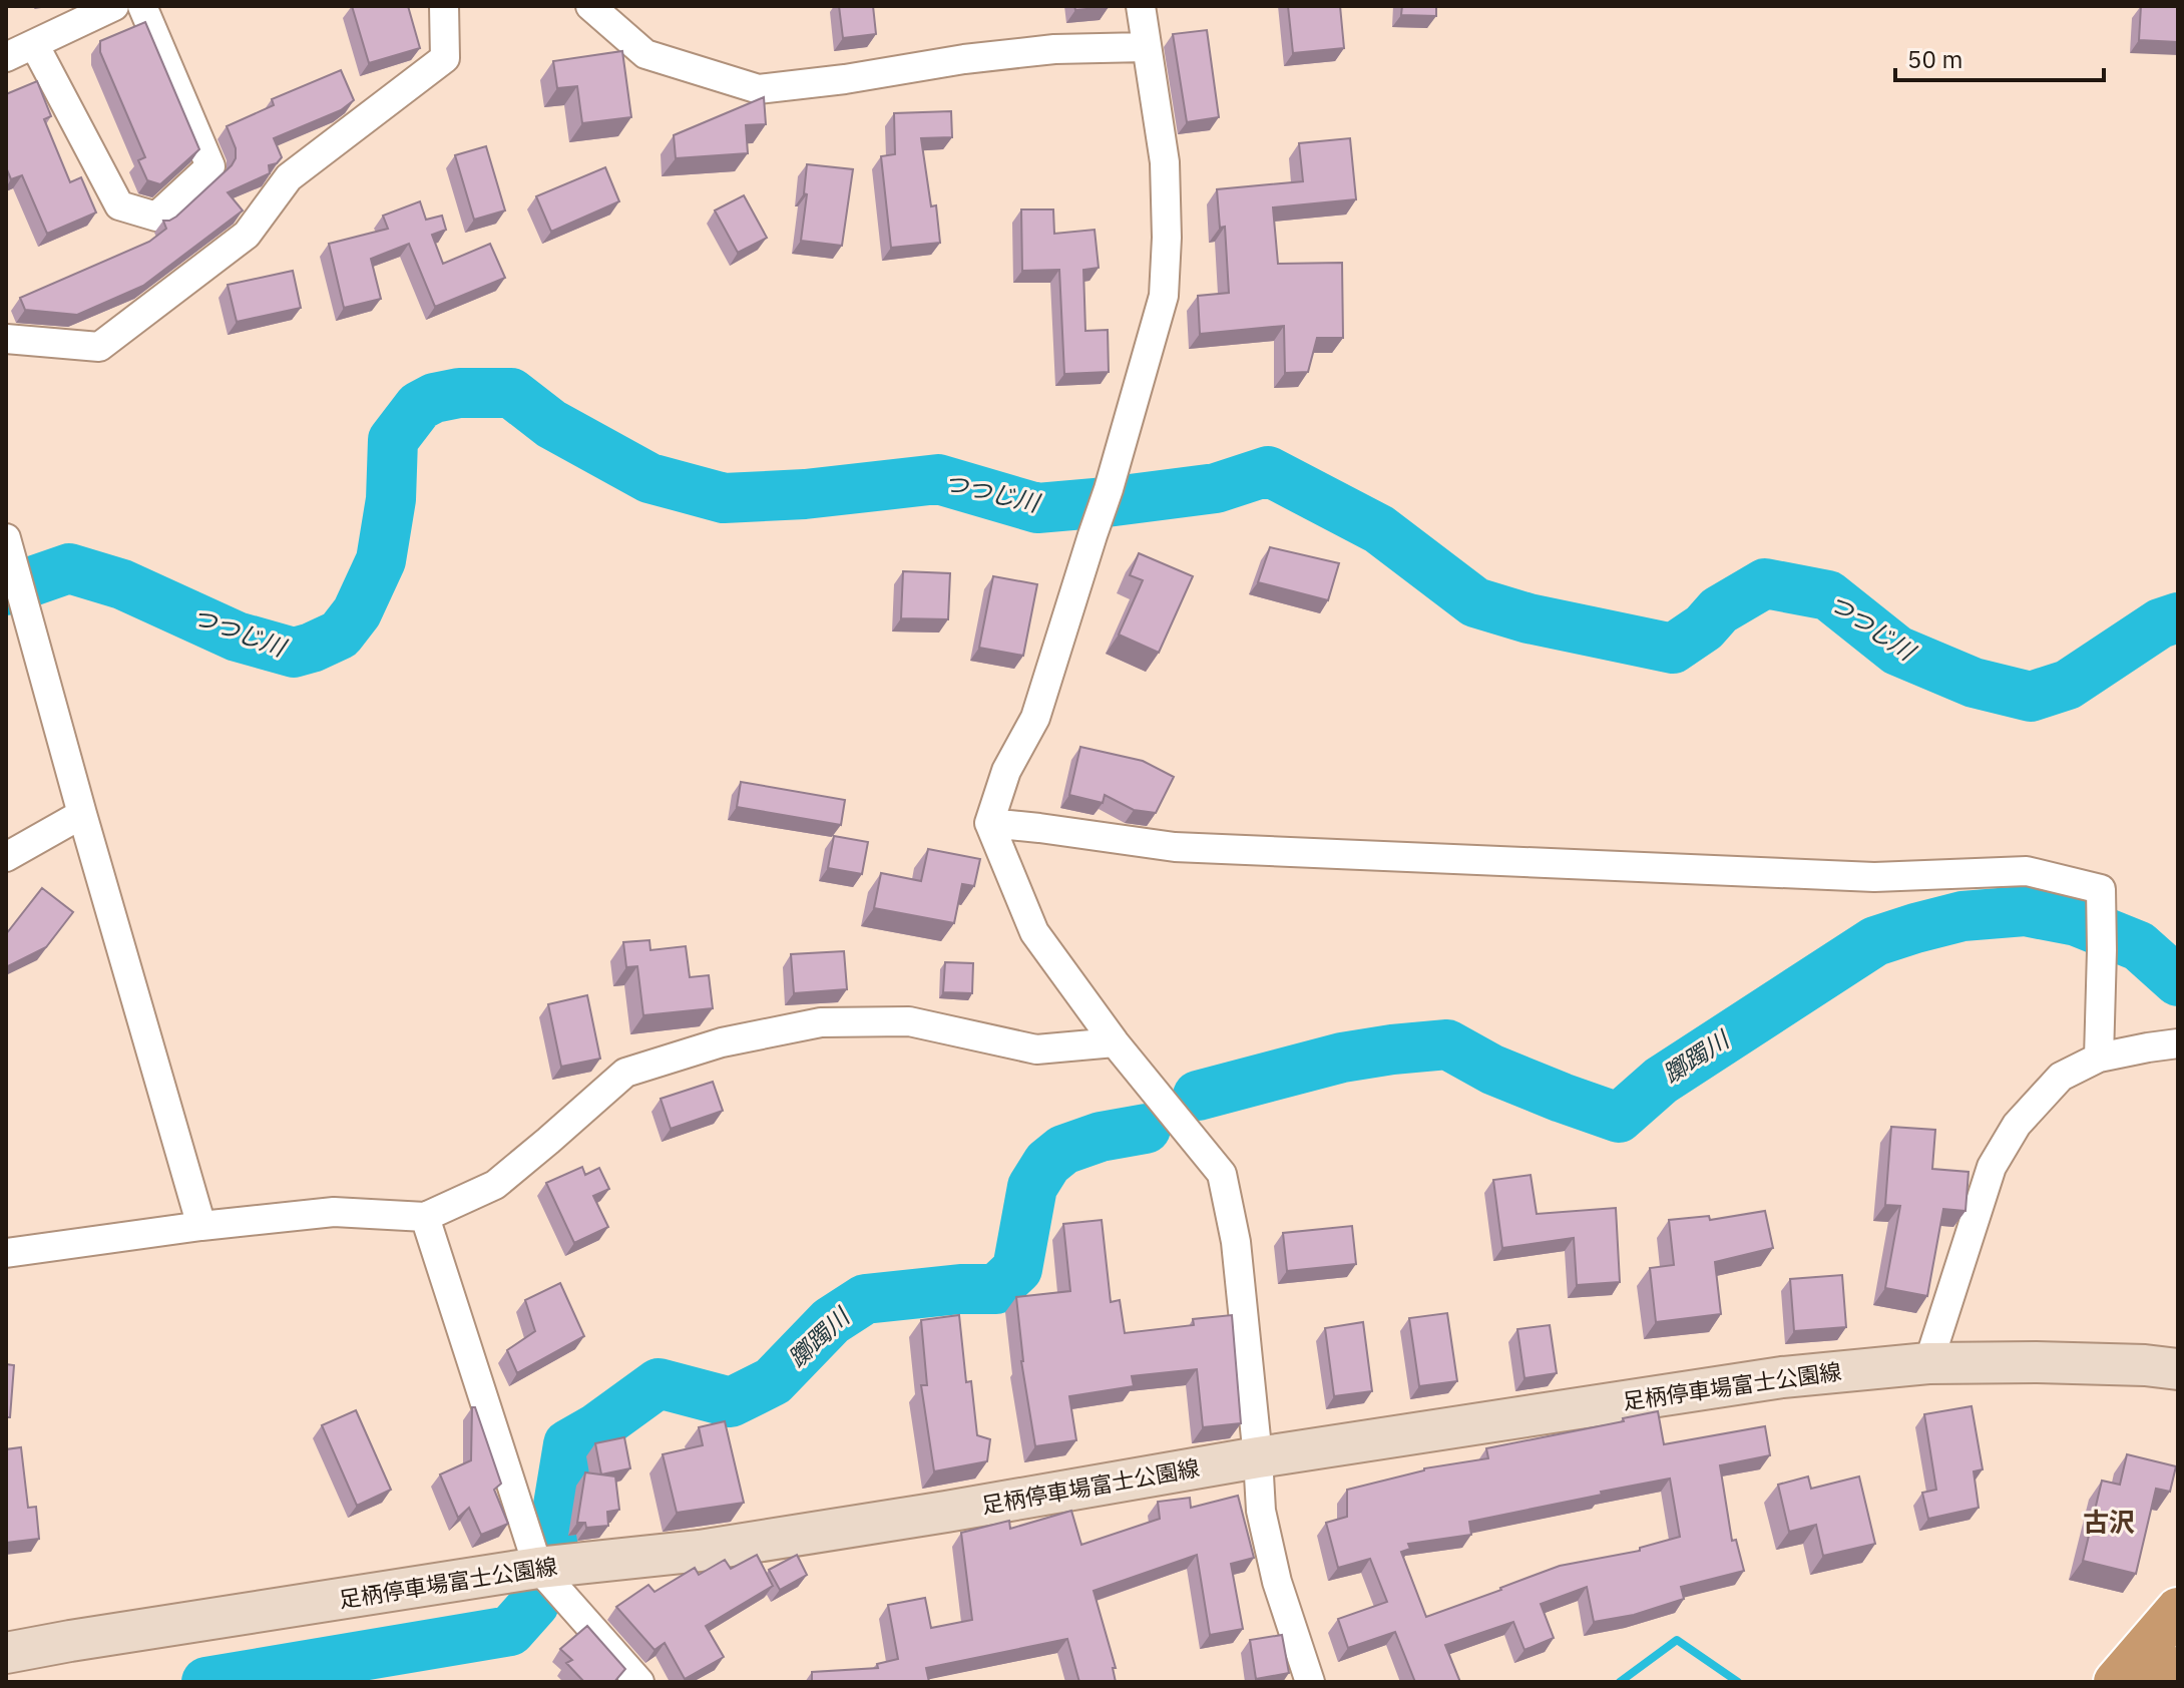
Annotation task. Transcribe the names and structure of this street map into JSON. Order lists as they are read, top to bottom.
{
  "streets": {
    "main road": ["足柄停車場富士公園線"]
  },
  "districts": ["古沢"],
  "water": ["つつじ川", "躑躅川"],
  "scale_bar": "50 m"
}
